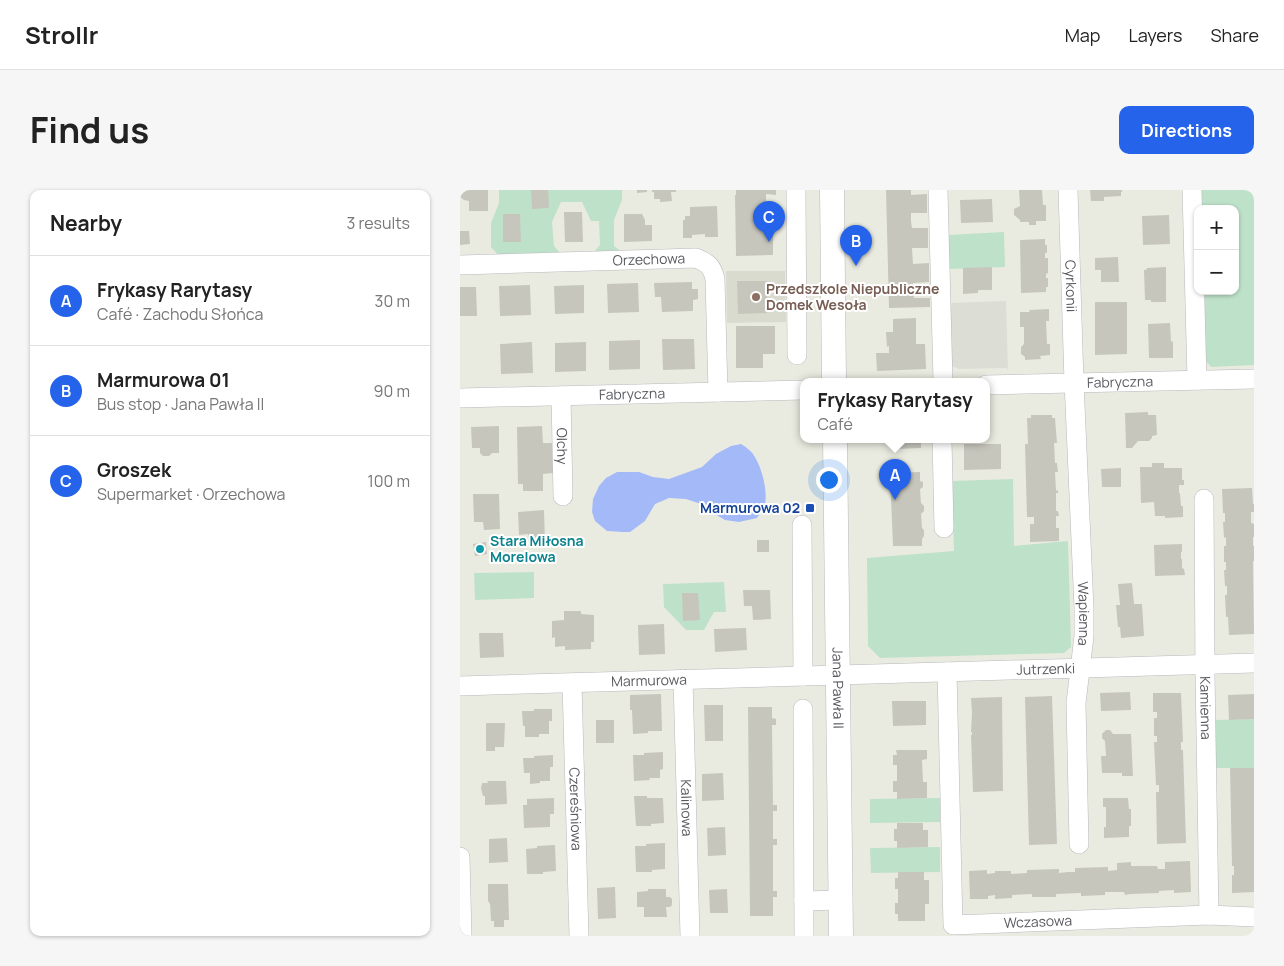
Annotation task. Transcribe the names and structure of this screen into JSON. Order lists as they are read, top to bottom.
{
  "streets": {
    "street": [
      "Orzechowa",
      "Cyrkonii",
      "Fabryczna",
      "Olchy",
      "Wapienna",
      "Jutrzenki",
      "Marmurowa",
      "Jana Pawła II",
      "Kamienna",
      "Kalinowa",
      "Czereśniowa",
      "Wczasowa"
    ]
  },
  "crossings": [
    ["Orzechowa", "Fabryczna"],
    ["Cyrkonii", "Fabryczna"],
    ["Cyrkonii", "Wapienna"],
    ["Fabryczna", "Olchy"],
    ["Fabryczna", "Wapienna"],
    ["Wapienna", "Jutrzenki"],
    ["Jutrzenki", "Marmurowa"],
    ["Jutrzenki", "Jana Pawła II"],
    ["Jutrzenki", "Kamienna"],
    ["Jutrzenki", "Wczasowa"],
    ["Marmurowa", "Jana Pawła II"],
    ["Marmurowa", "Kalinowa"],
    ["Marmurowa", "Czereśniowa"],
    ["Kamienna", "Wczasowa"]
  ],
  "places": {
    "other": ["Przedszkole Niepubliczne Domek Wesoła", "Stara Miłosna Morelowa"],
    "transit": ["Marmurowa 02"]
  },
  "page": {
    "header": "Strollr",
    "nav": ["Map", "Layers", "Share"],
    "title": "Find us",
    "buttons": "Directions",
    "heading": ["Nearby", "3 results"],
    "pins": ["C", "B", "A"],
    "map_buttons": ["+", "−"],
    "list": [
      {
        "mark": "A",
        "name": "Frykasy Rarytasy",
        "note": "Café · Zachodu Słońca",
        "value": "30 m"
      },
      {
        "mark": "B",
        "name": "Marmurowa 01",
        "note": "Bus stop · Jana Pawła II",
        "value": "90 m"
      },
      {
        "mark": "C",
        "name": "Groszek",
        "note": "Supermarket · Orzechowa",
        "value": "100 m"
      }
    ],
    "popup": ["Frykasy Rarytasy", "Café"]
  }
}
